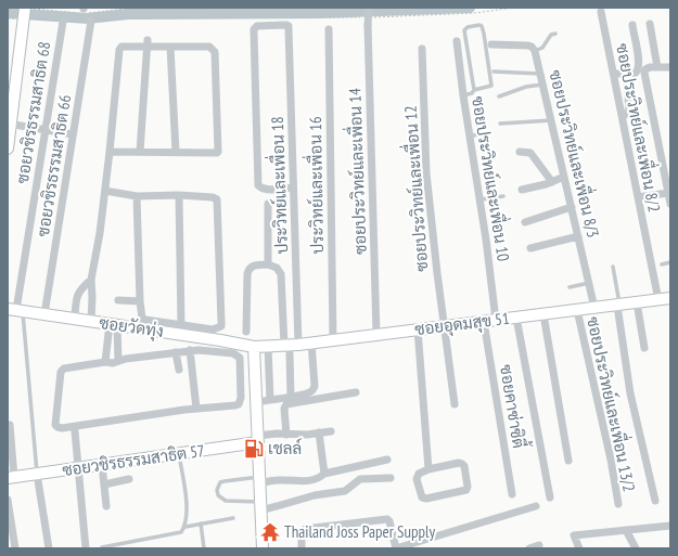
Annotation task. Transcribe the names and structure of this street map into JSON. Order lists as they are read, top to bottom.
{
  "streets": {
    "street": [
      "ซอยวชิรธรรมสาธิต 68",
      "ซอยประวิทย์และเพื่อน 8/2",
      "ซอยประวิทย์และเพื่อน 8/3",
      "ซอยวชิรธรรมสาธิต 66",
      "ซอยประวิทย์และเพื่อน 14",
      "ซอยประวิทย์และเพื่อน 10",
      "ประวิทย์และเพื่อน 18",
      "ประวิทย์และเพื่อน 16",
      "ซอยประวิทย์และเพื่อน 12",
      "ซอยอุดมสุข 51",
      "ซอยวัดทุ่ง",
      "ซอยประวิทย์และเพื่อน 13/2",
      "ซอยคาซ่าซิตี้",
      "ซอยวชิรธรรมสาธิต 57"
    ]
  },
  "crossings": [
    ["ซอยวชิรธรรมสาธิต 68", "ซอยวัดทุ่ง"],
    ["ซอยประวิทย์และเพื่อน 8/2", "ซอยอุดมสุข 51"],
    ["ซอยประวิทย์และเพื่อน 8/3", "ซอยอุดมสุข 51"],
    ["ซอยวชิรธรรมสาธิต 66", "ซอยวัดทุ่ง"],
    ["ซอยประวิทย์และเพื่อน 14", "ซอยอุดมสุข 51"],
    ["ซอยประวิทย์และเพื่อน 10", "ซอยอุดมสุข 51"],
    ["ประวิทย์และเพื่อน 18", "ซอยอุดมสุข 51"],
    ["ประวิทย์และเพื่อน 16", "ซอยอุดมสุข 51"],
    ["ซอยประวิทย์และเพื่อน 12", "ซอยอุดมสุข 51"],
    ["ซอยอุดมสุข 51", "ซอยวัดทุ่ง"],
    ["ซอยอุดมสุข 51", "ซอยประวิทย์และเพื่อน 13/2"],
    ["ซอยอุดมสุข 51", "ซอยคาซ่าซิตี้"]
  ],
  "places": {
    "fuel station": ["เชลล์"],
    "temple": ["Thailand Joss Paper Supply"]
  }
}
